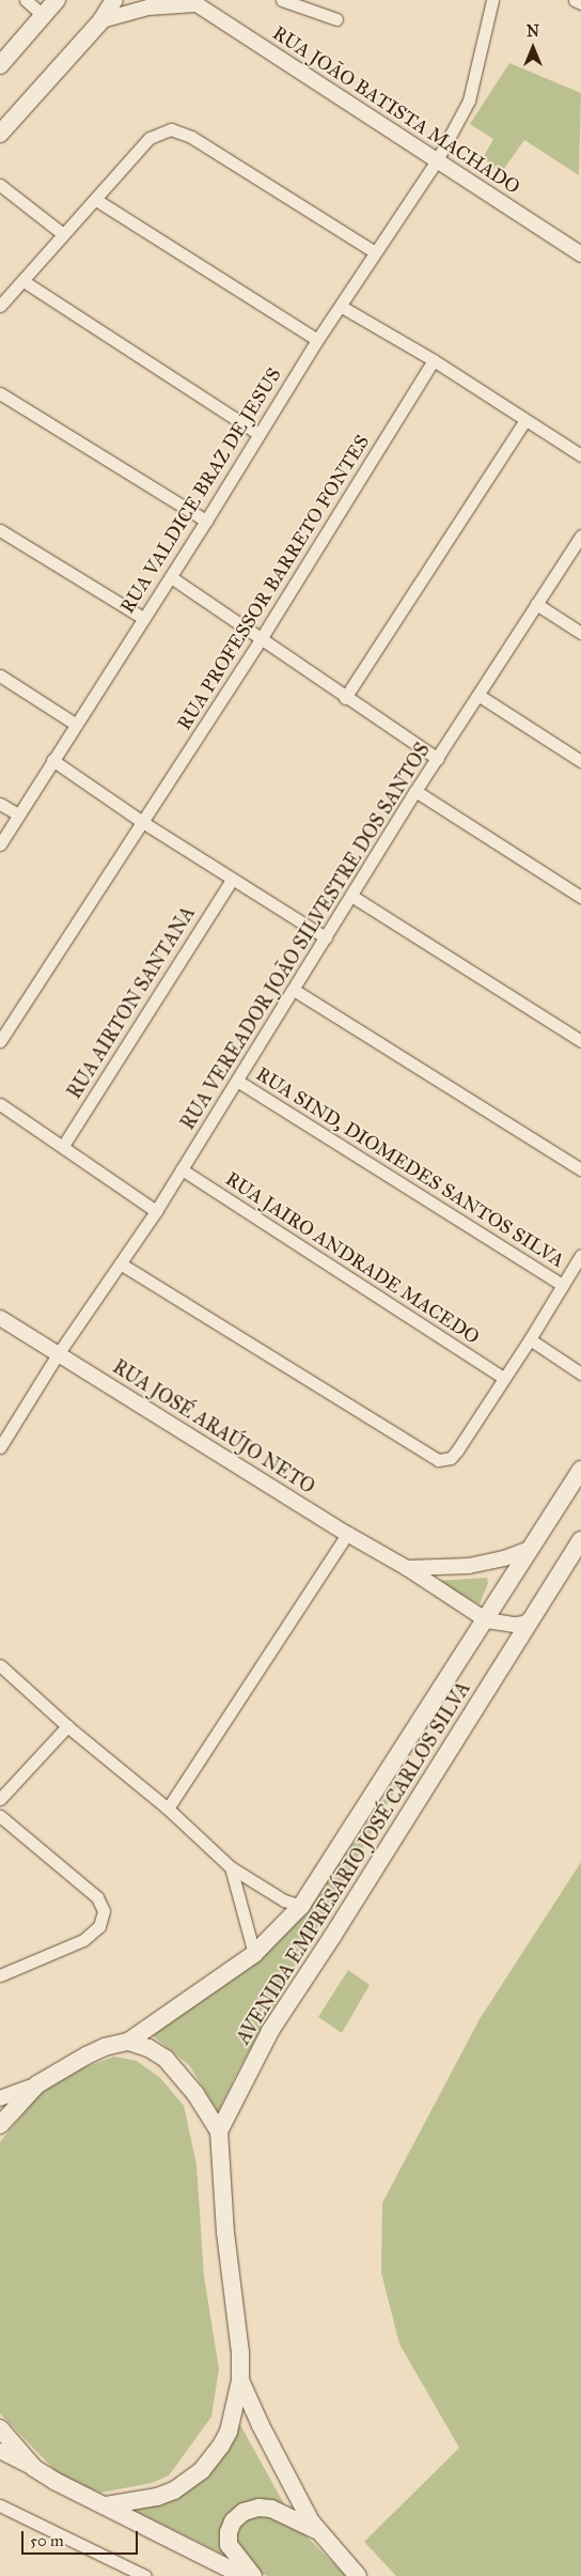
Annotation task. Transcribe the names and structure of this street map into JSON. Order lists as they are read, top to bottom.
{
  "streets": {
    "main road": ["AVENIDA EMPRESÁRIO JOSÉ CARLOS SILVA"],
    "street": [
      "RUA JOÃO BATISTA MACHADO",
      "RUA VALDICE BRAZ DE JESUS",
      "RUA PROFESSOR BARRETO FONTES",
      "RUA VEREADOR JOÃO SILVESTRE DOS SANTOS",
      "RUA AIRTON SANTANA",
      "RUA SIND, DIOMEDES SANTOS SILVA",
      "RUA JAIRO ANDRADE MACEDO",
      "RUA JOSÉ ARAÚJO NETO"
    ]
  },
  "crossings": [
    ["RUA JOÃO BATISTA MACHADO", "RUA VALDICE BRAZ DE JESUS"],
    ["RUA VEREADOR JOÃO SILVESTRE DOS SANTOS", "RUA SIND, DIOMEDES SANTOS SILVA"],
    ["RUA VEREADOR JOÃO SILVESTRE DOS SANTOS", "RUA JAIRO ANDRADE MACEDO"],
    ["RUA VEREADOR JOÃO SILVESTRE DOS SANTOS", "RUA JOSÉ ARAÚJO NETO"],
    ["RUA JOSÉ ARAÚJO NETO", "AVENIDA EMPRESÁRIO JOSÉ CARLOS SILVA"]
  ],
  "scale_bar": "50 m",
  "north": "top"
}
